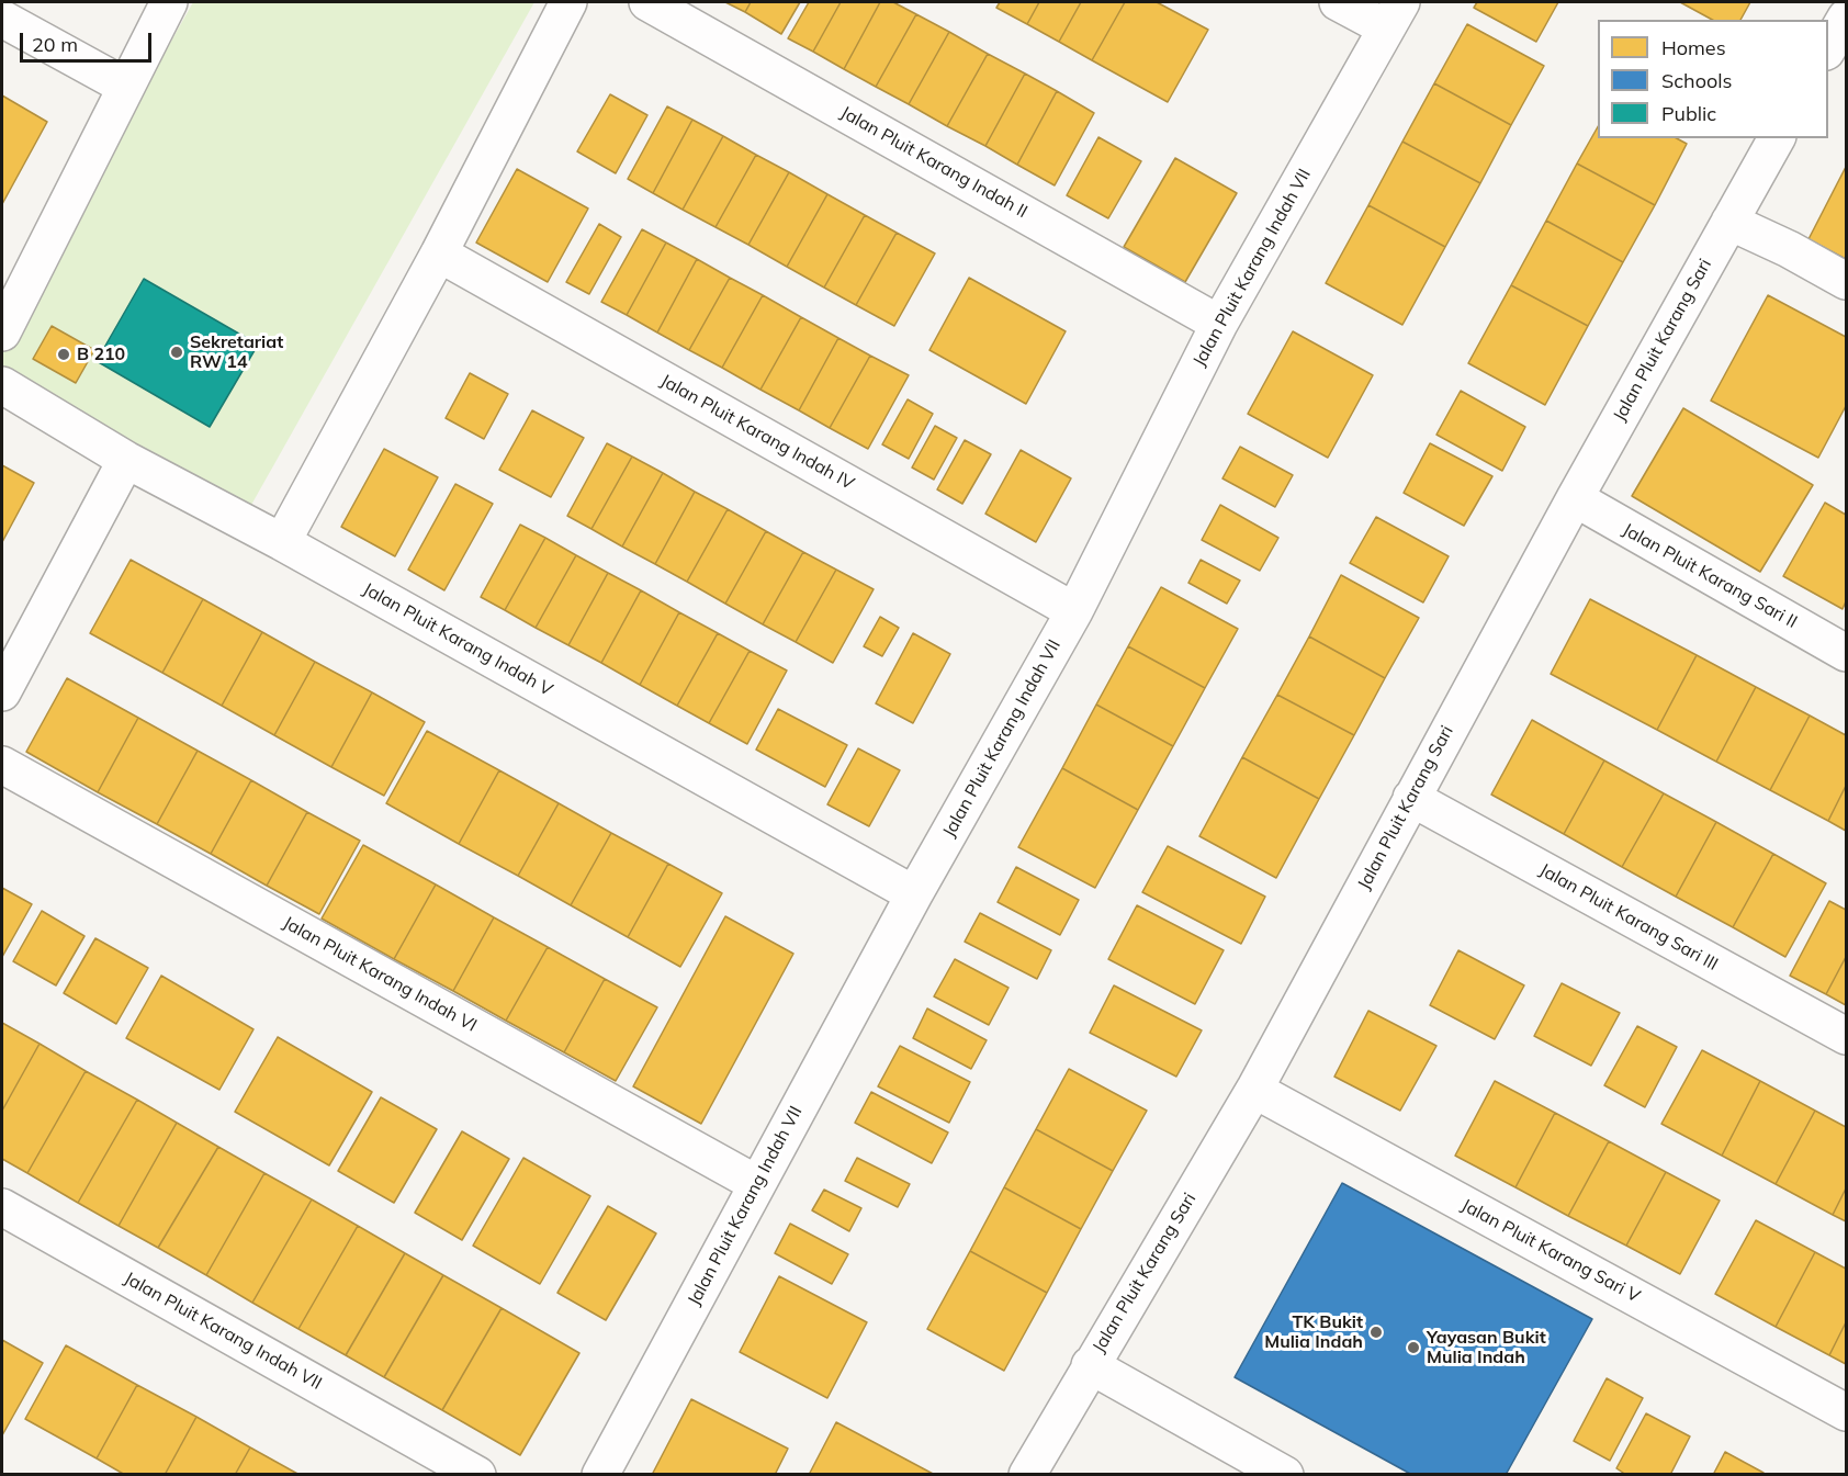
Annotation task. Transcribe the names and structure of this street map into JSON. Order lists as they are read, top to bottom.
{
  "streets": {
    "street": [
      "Jalan Pluit Karang Indah II",
      "Jalan Pluit Karang Indah VII",
      "Jalan Pluit Karang Sari",
      "Jalan Pluit Karang Indah IV",
      "Jalan Pluit Karang Sari II",
      "Jalan Pluit Karang Indah V",
      "Jalan Pluit Karang Sari III",
      "Jalan Pluit Karang Indah VI",
      "Jalan Pluit Karang Sari V"
    ]
  },
  "crossings": [
    ["Jalan Pluit Karang Indah II", "Jalan Pluit Karang Indah VII"],
    ["Jalan Pluit Karang Indah VII", "Jalan Pluit Karang Indah IV"],
    ["Jalan Pluit Karang Indah VII", "Jalan Pluit Karang Indah V"],
    ["Jalan Pluit Karang Indah VII", "Jalan Pluit Karang Indah VI"],
    ["Jalan Pluit Karang Sari", "Jalan Pluit Karang Sari II"],
    ["Jalan Pluit Karang Sari", "Jalan Pluit Karang Sari III"],
    ["Jalan Pluit Karang Sari", "Jalan Pluit Karang Sari V"]
  ],
  "places": [
    "Sekretariat RW 14",
    "B 210",
    "TK Bukit Mulia Indah",
    "Yayasan Bukit Mulia Indah"
  ],
  "legend": ["Homes", "Schools", "Public"],
  "scale_bar": "20 m"
}
